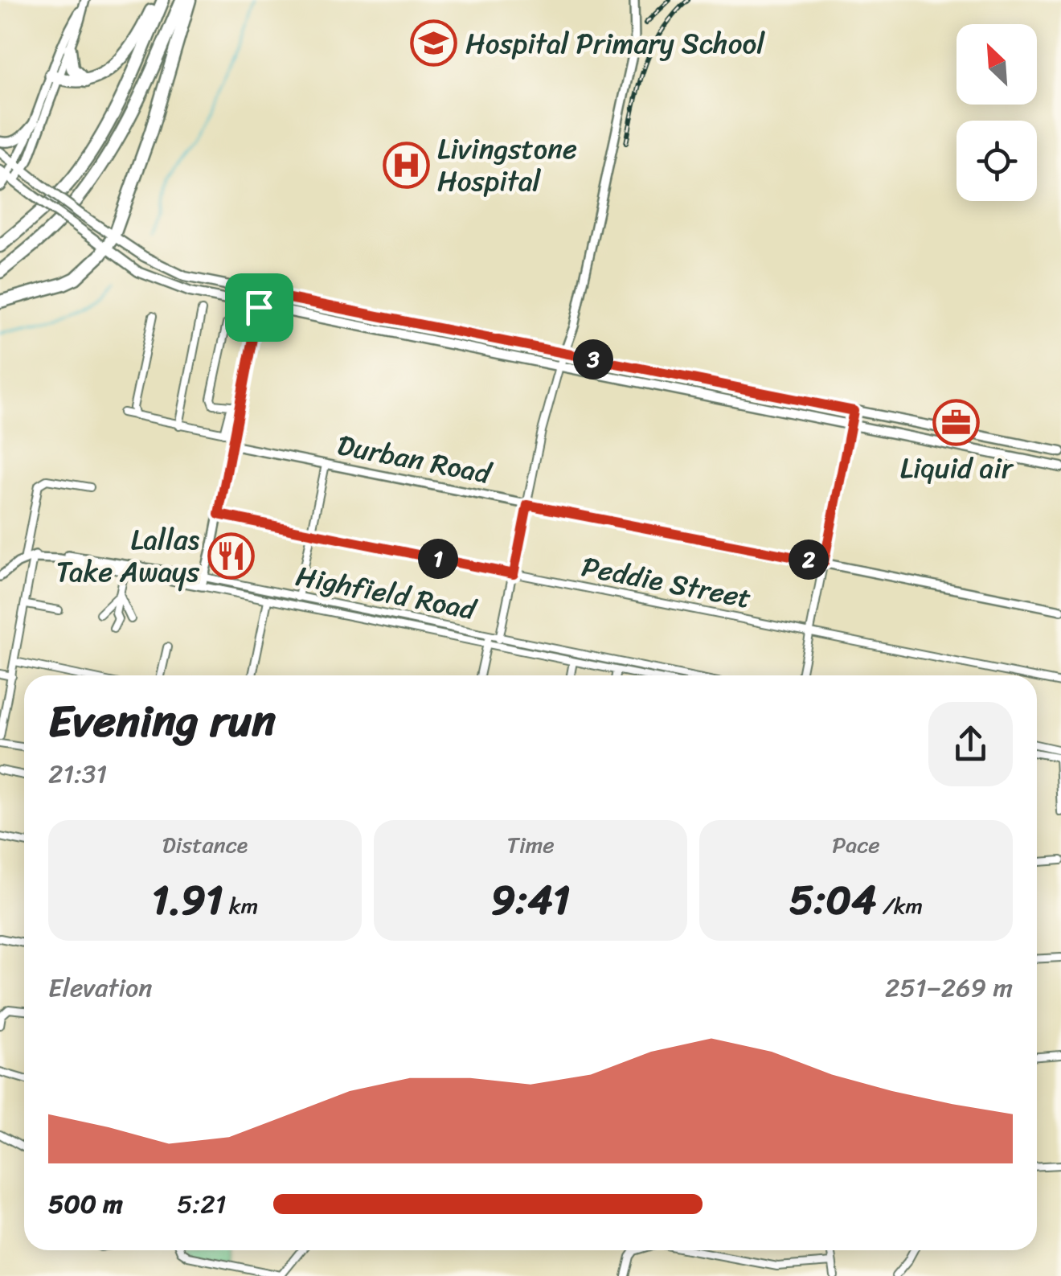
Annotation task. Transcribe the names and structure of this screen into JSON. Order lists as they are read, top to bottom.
{
  "streets": {
    "street": ["Durban Road", "Peddie Street", "Highfield Road"]
  },
  "places": {
    "school or university": ["Hospital Primary School"],
    "hospital": ["Livingstone Hospital"],
    "office": ["Liquid air"],
    "restaurant": ["Lallas Take Aways"]
  },
  "north": "top left",
  "page": {
    "pins": ["3", "1", "2"],
    "heading": ["Evening run", "21:31"],
    "stats": [
      ["Distance", "1.91 km"],
      ["Time", "9:41"],
      ["Pace", "5:04 /km"]
    ],
    "chart": ["Elevation", "251–269 m"],
    "list": [
      {
        "name": "500 m",
        "note": "5:21"
      }
    ]
  }
}
